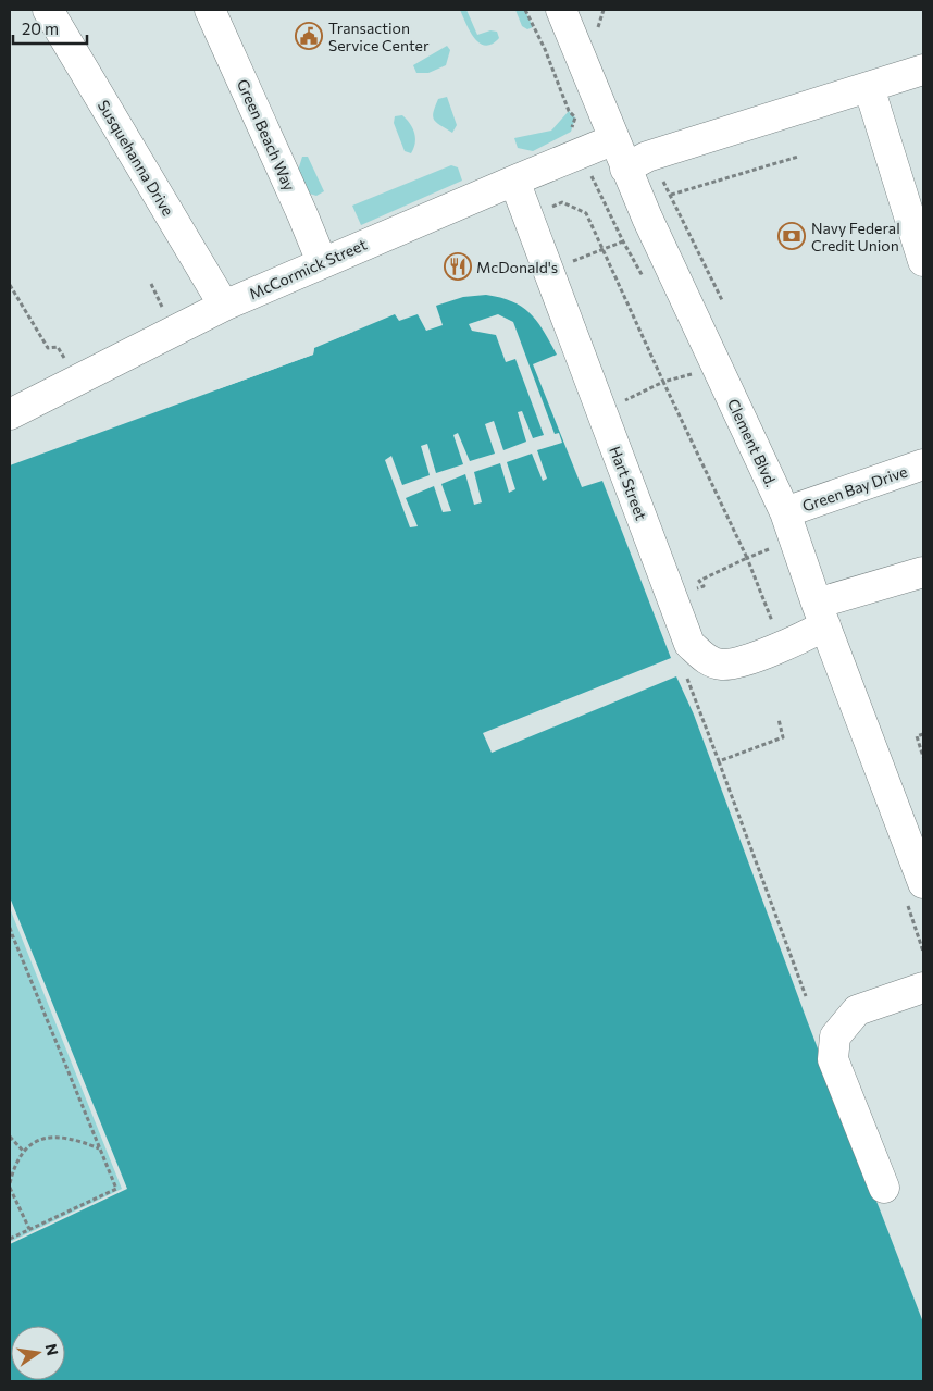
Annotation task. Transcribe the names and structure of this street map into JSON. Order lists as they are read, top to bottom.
{
  "streets": {
    "street": [
      "Green Beach Way",
      "Susquehanna Drive",
      "McCormick Street",
      "Clement Blvd.",
      "Hart Street",
      "Green Bay Drive"
    ]
  },
  "crossings": [
    ["Green Beach Way", "McCormick Street"],
    ["Susquehanna Drive", "McCormick Street"],
    ["McCormick Street", "Clement Blvd."],
    ["McCormick Street", "Hart Street"],
    ["Clement Blvd.", "Hart Street"],
    ["Clement Blvd.", "Green Bay Drive"]
  ],
  "places": {
    "public building": ["Transaction Service Center"],
    "bank": ["Navy Federal Credit Union"],
    "restaurant": ["McDonald's"]
  },
  "scale_bar": "20 m",
  "north": "right"
}
